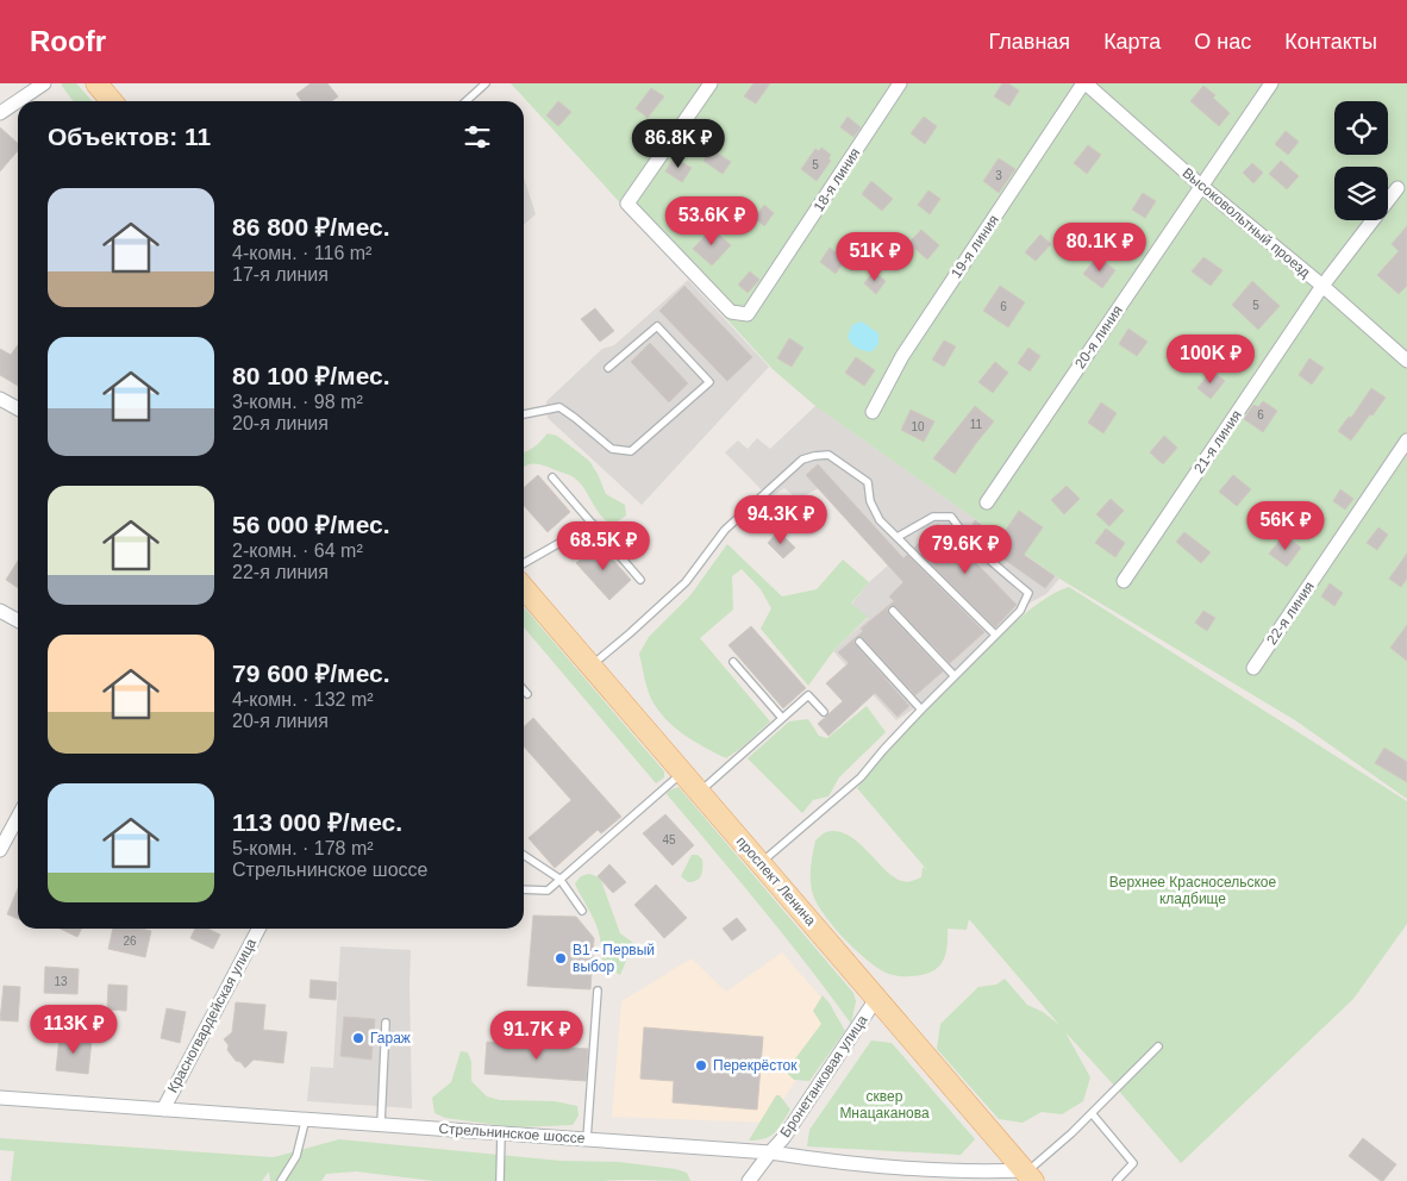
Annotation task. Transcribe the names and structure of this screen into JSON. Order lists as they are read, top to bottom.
{
  "streets": {
    "main road": ["проспект Ленина"],
    "street": [
      "18-я линия",
      "Высоковольтный проезд",
      "19-я линия",
      "20-я линия",
      "21-я линия",
      "22-я линия",
      "Красногвардейская улица",
      "Бронетанковая улица",
      "Стрельнинское шоссе"
    ]
  },
  "crossings": [
    ["Высоковольтный проезд", "19-я линия"],
    ["Высоковольтный проезд", "20-я линия"],
    ["Высоковольтный проезд", "21-я линия"],
    ["проспект Ленина", "Бронетанковая улица"],
    ["проспект Ленина", "Стрельнинское шоссе"],
    ["Красногвардейская улица", "Стрельнинское шоссе"],
    ["Бронетанковая улица", "Стрельнинское шоссе"]
  ],
  "parks": ["Верхнее Красносельское кладбище", "сквер Мнацаканова"],
  "places": ["В1 - Первый выбор", "Гараж", "Перекрёсток"],
  "house_numbers": [
    "5",
    "3",
    "5",
    "6",
    "6",
    "11",
    "10",
    "45",
    "26",
    "13"
  ],
  "page": {
    "header": "Roofr",
    "nav": [
      "Главная",
      "Карта",
      "О нас",
      "Контакты"
    ],
    "heading": "Объектов: 11",
    "price": [
      "86.8K ₽",
      "53.6K ₽",
      "80.1K ₽",
      "51K ₽",
      "100K ₽",
      "94.3K ₽",
      "56K ₽",
      "68.5K ₽",
      "79.6K ₽",
      "113K ₽",
      "91.7K ₽"
    ],
    "list": [
      {
        "name": "86 800 ₽/мес.",
        "note": "4-комн. · 116 m² · 17-я линия"
      },
      {
        "name": "80 100 ₽/мес.",
        "note": "3-комн. · 98 m² · 20-я линия"
      },
      {
        "name": "56 000 ₽/мес.",
        "note": "2-комн. · 64 m² · 22-я линия"
      },
      {
        "name": "79 600 ₽/мес.",
        "note": "4-комн. · 132 m² · 20-я линия"
      },
      {
        "name": "113 000 ₽/мес.",
        "note": "5-комн. · 178 m² · Стрельнинское шоссе"
      }
    ]
  }
}
